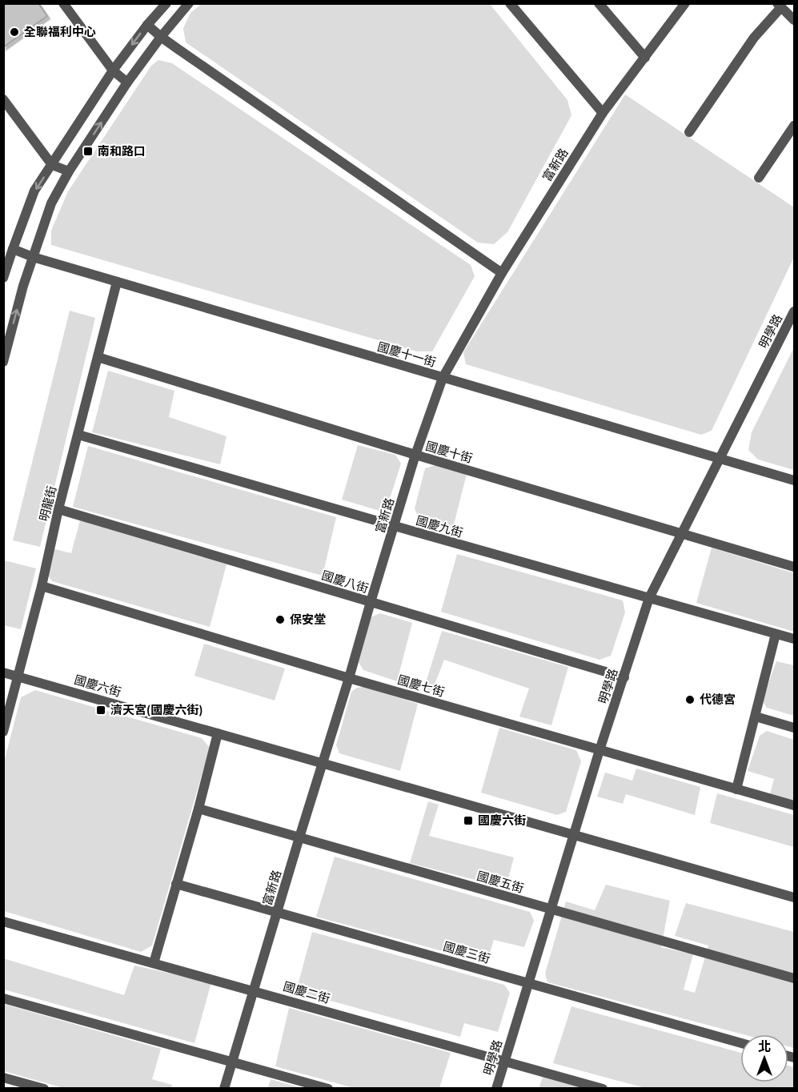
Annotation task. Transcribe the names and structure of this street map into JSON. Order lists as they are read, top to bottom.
{
  "streets": {
    "street": [
      "富新路",
      "明學路",
      "國慶十一街",
      "國慶十街",
      "明龍街",
      "國慶九街",
      "國慶八街",
      "國慶六街",
      "國慶七街",
      "國慶五街",
      "國慶三街",
      "國慶二街"
    ]
  },
  "crossings": [
    ["富新路", "國慶十一街"],
    ["富新路", "國慶十街"],
    ["富新路", "國慶九街"],
    ["富新路", "國慶八街"],
    ["富新路", "國慶六街"],
    ["富新路", "國慶七街"],
    ["富新路", "國慶五街"],
    ["富新路", "國慶三街"],
    ["富新路", "國慶二街"],
    ["明學路", "國慶十一街"],
    ["明學路", "國慶十街"],
    ["明學路", "國慶九街"],
    ["明學路", "國慶八街"],
    ["明學路", "國慶六街"],
    ["明學路", "國慶七街"],
    ["明學路", "國慶五街"],
    ["明學路", "國慶三街"],
    ["明學路", "國慶二街"],
    ["國慶十一街", "明龍街"],
    ["國慶十街", "明龍街"],
    ["明龍街", "國慶九街"],
    ["明龍街", "國慶八街"],
    ["明龍街", "國慶六街"],
    ["明龍街", "國慶七街"]
  ],
  "places": {
    "other": ["全聯福利中心", "保安堂", "代德宮"],
    "transit": ["南和路口", "濟天宮(國慶六街)", "國慶六街"]
  },
  "north": "top"
}
